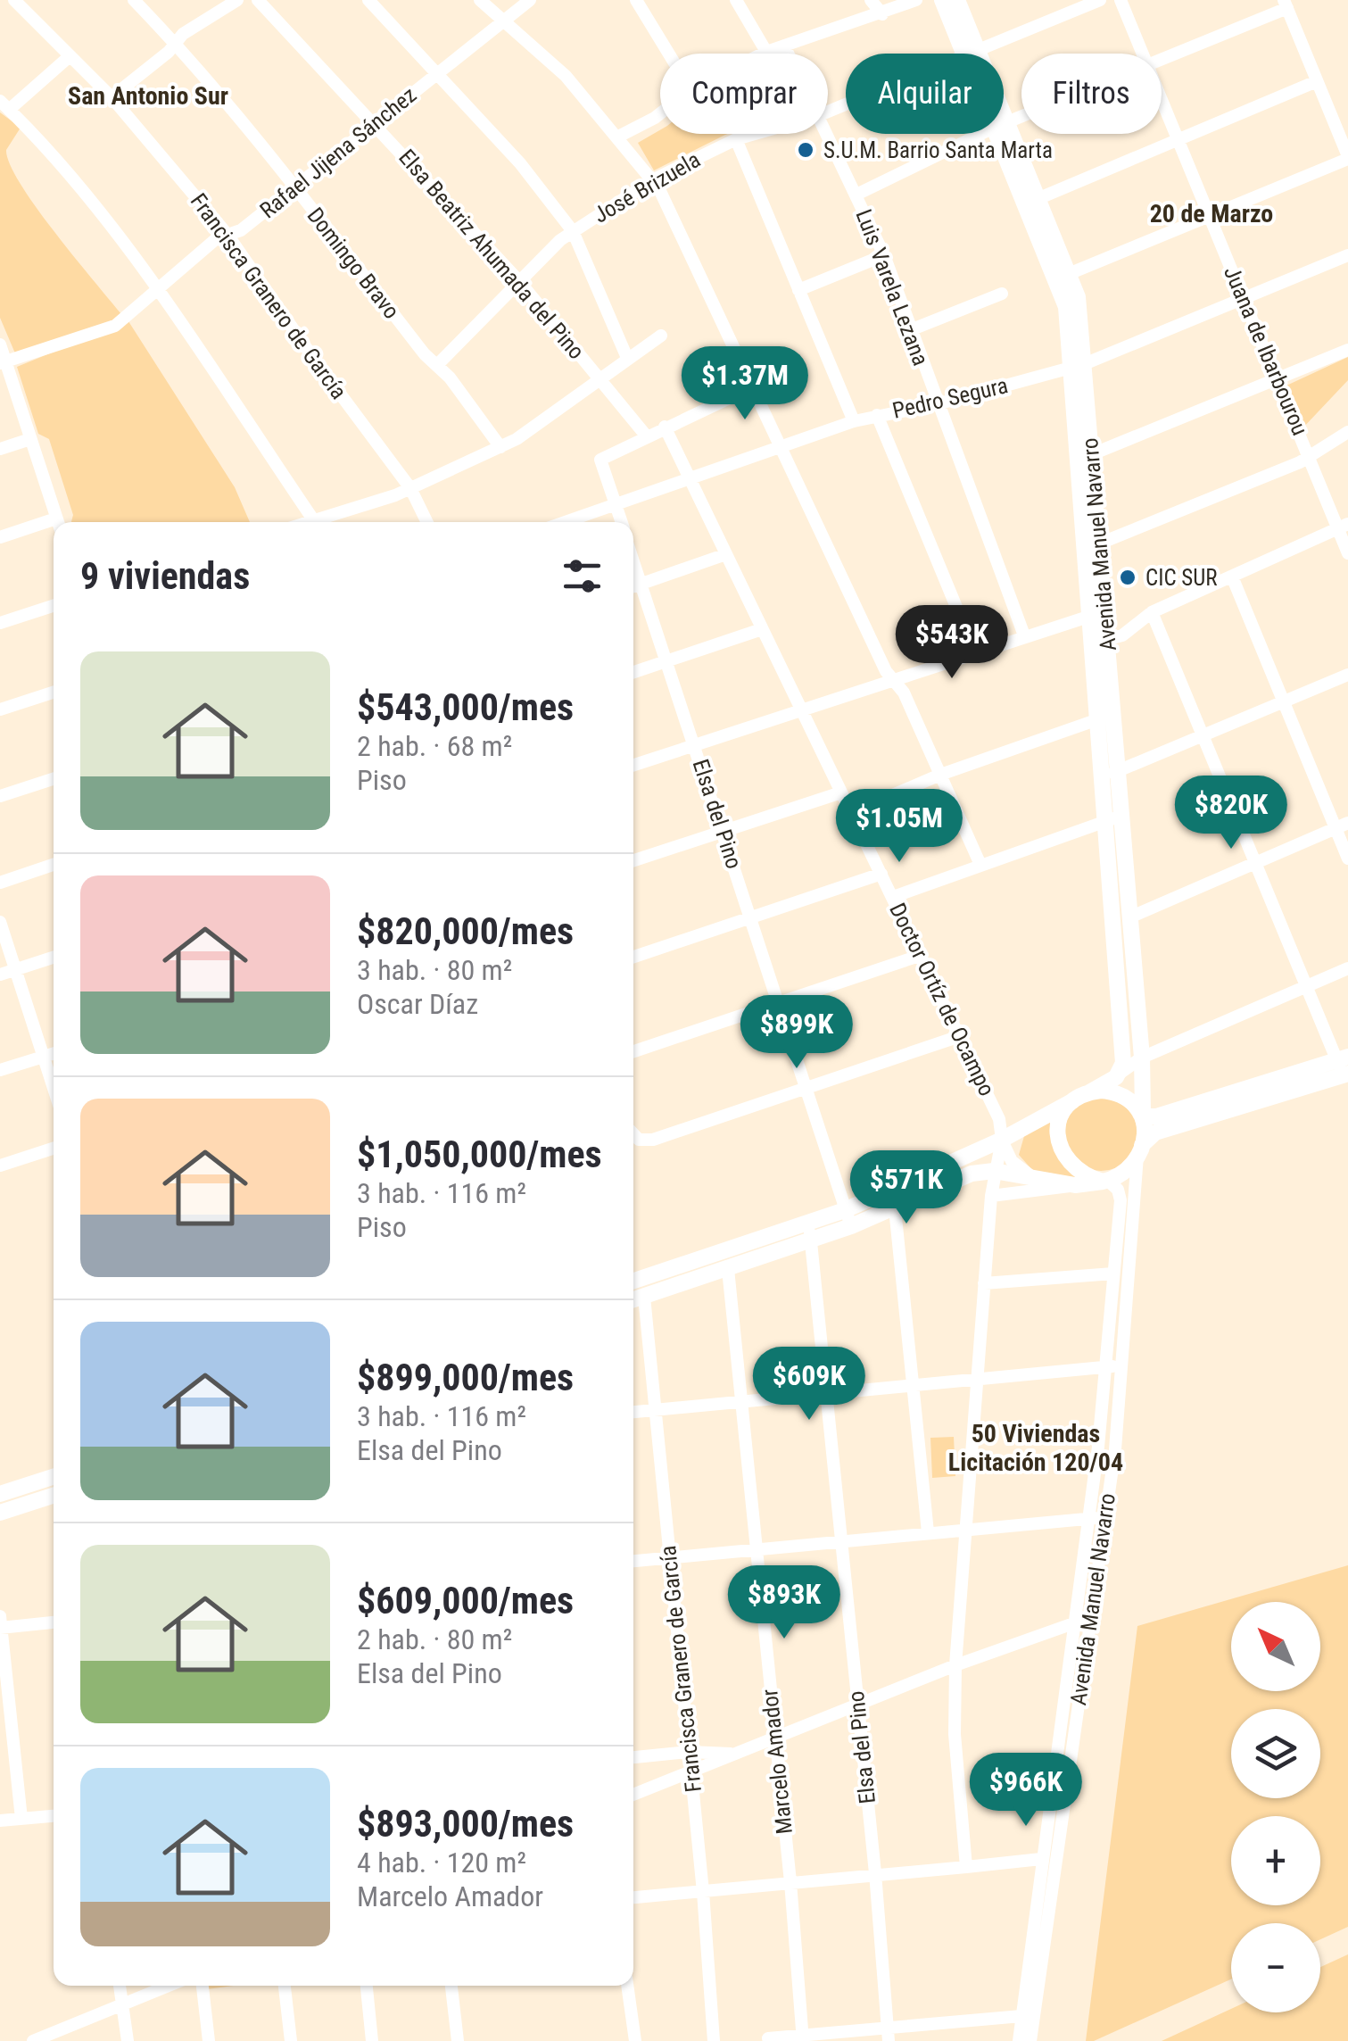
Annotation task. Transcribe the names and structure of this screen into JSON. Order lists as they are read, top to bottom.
{
  "streets": {
    "main road": ["Avenida Manuel Navarro"],
    "street": [
      "Rafael Jijena Sánchez",
      "José Brizuela",
      "Elsa Beatriz Ahumada del Pino",
      "Domingo Bravo",
      "Luis Varela Lezana",
      "Francisca Granero de García",
      "Juana de Ibarbourou",
      "Pedro Segura",
      "Elsa del Pino",
      "Doctor Ortíz de Ocampo",
      "Marcelo Amador"
    ]
  },
  "crossings": [
    ["Rafael Jijena Sánchez", "Elsa Beatriz Ahumada del Pino"],
    ["Rafael Jijena Sánchez", "Domingo Bravo"],
    ["Rafael Jijena Sánchez", "Francisca Granero de García"],
    ["José Brizuela", "Elsa Beatriz Ahumada del Pino"],
    ["José Brizuela", "Domingo Bravo"],
    ["José Brizuela", "Avenida Manuel Navarro"],
    ["Luis Varela Lezana", "Pedro Segura"],
    ["Juana de Ibarbourou", "Pedro Segura"],
    ["Pedro Segura", "Avenida Manuel Navarro"],
    ["Pedro Segura", "Doctor Ortíz de Ocampo"]
  ],
  "districts": ["San Antonio Sur", "20 de Marzo", "50 Viviendas Licitación 120/04"],
  "places": ["S.U.M. Barrio Santa Marta", "CIC SUR"],
  "north": "top left",
  "page": {
    "chip": ["Comprar", "Alquilar", "Filtros"],
    "price": [
      "$1.37M",
      "$543K",
      "$820K",
      "$1.05M",
      "$899K",
      "$571K",
      "$609K",
      "$893K",
      "$966K"
    ],
    "heading": "9 viviendas",
    "list": [
      {
        "name": "$543,000/mes",
        "note": "2 hab. · 68 m² · Piso"
      },
      {
        "name": "$820,000/mes",
        "note": "3 hab. · 80 m² · Oscar Díaz"
      },
      {
        "name": "$1,050,000/mes",
        "note": "3 hab. · 116 m² · Piso"
      },
      {
        "name": "$899,000/mes",
        "note": "3 hab. · 116 m² · Elsa del Pino"
      },
      {
        "name": "$609,000/mes",
        "note": "2 hab. · 80 m² · Elsa del Pino"
      },
      {
        "name": "$893,000/mes",
        "note": "4 hab. · 120 m² · Marcelo Amador"
      }
    ],
    "map_buttons": ["+", "−"]
  }
}
